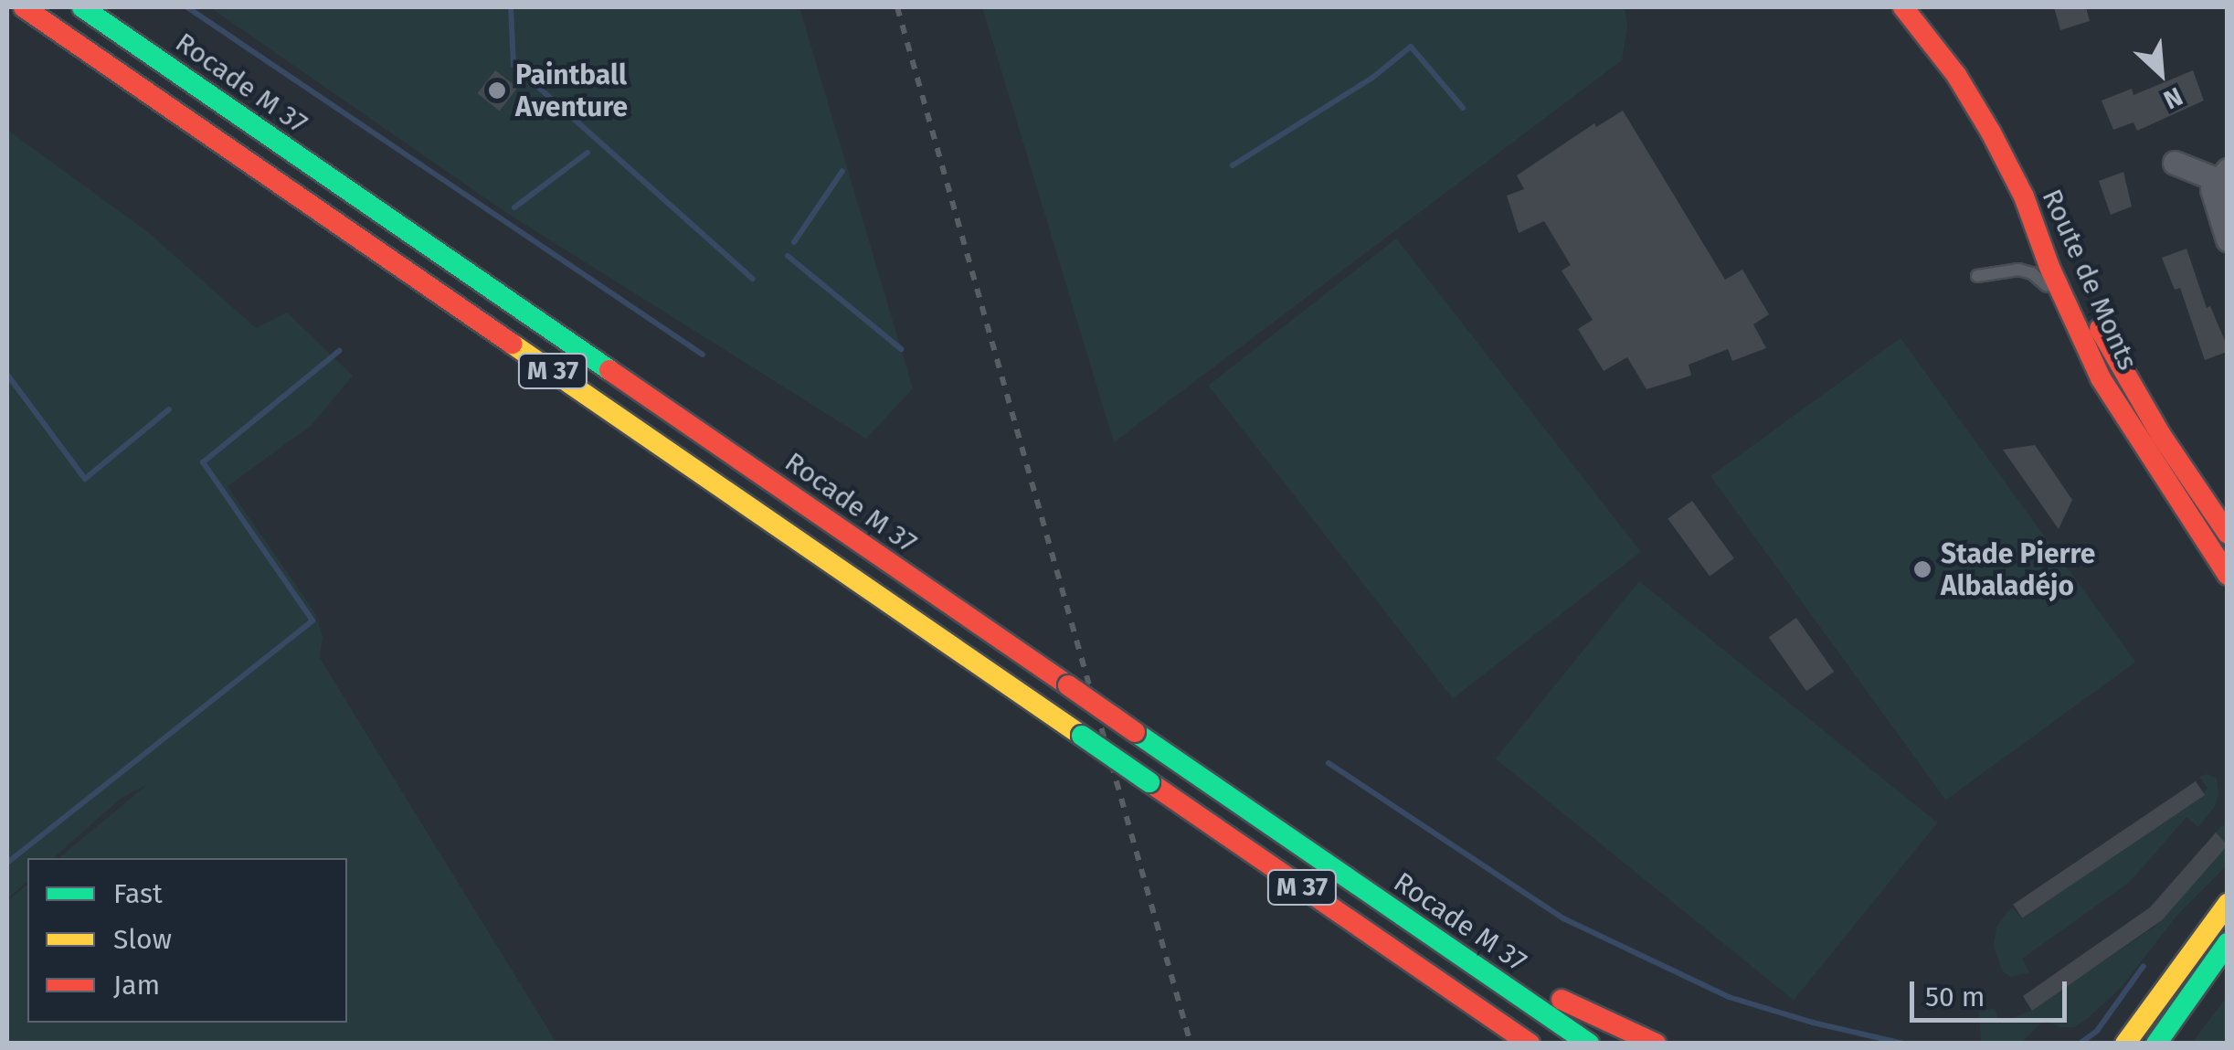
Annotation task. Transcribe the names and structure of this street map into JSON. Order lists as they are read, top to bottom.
{
  "streets": {
    "main road": ["Rocade M 37", "Route de Monts", "M 37"]
  },
  "places": ["Paintball Aventure", "Stade Pierre Albaladéjo"],
  "legend": ["Fast", "Slow", "Jam"],
  "scale_bar": "50 m",
  "north": "bottom right"
}
